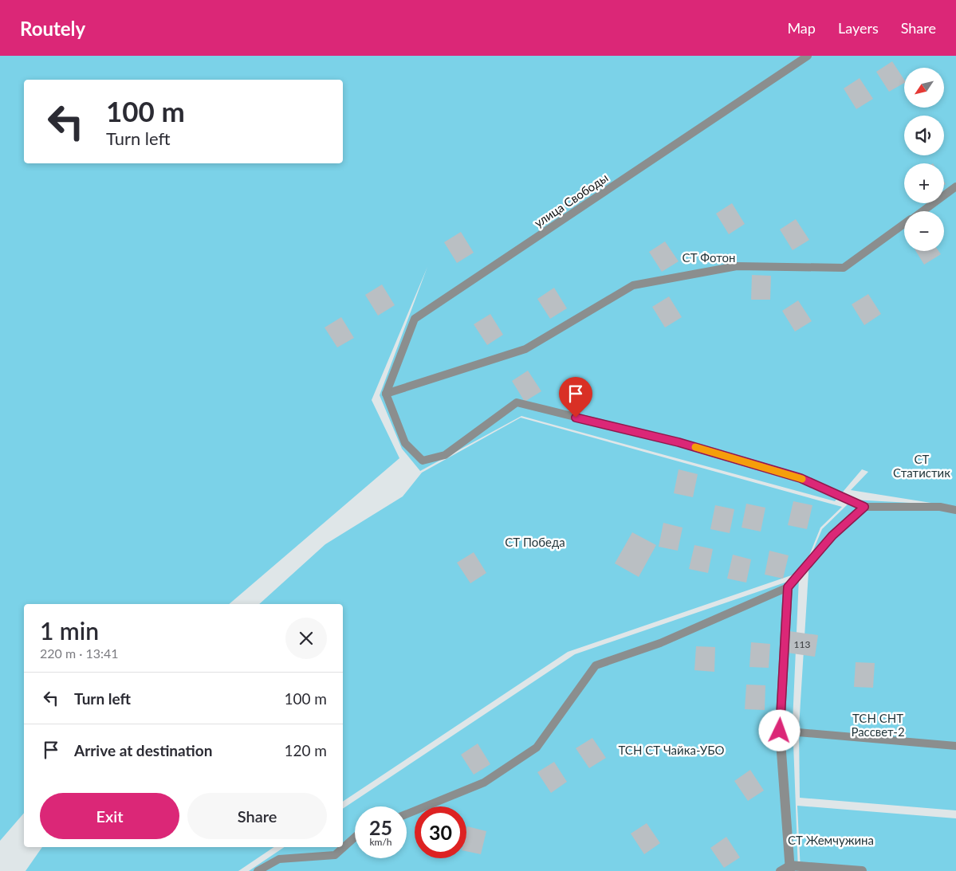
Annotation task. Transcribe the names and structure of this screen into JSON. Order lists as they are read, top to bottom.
{
  "streets": {
    "lane": ["улица Свободы"]
  },
  "parks": [
    "СТ Фотон",
    "СТ Статистик",
    "СТ Победа",
    "ТСН СНТ Рассвет-2",
    "ТСН СТ Чайка-УБО",
    "СТ Жемчужина"
  ],
  "house_numbers": ["113"],
  "north": "bottom left",
  "page": {
    "header": "Routely",
    "nav": ["Map", "Layers", "Share"],
    "map_buttons": ["+", "−"],
    "turn": ["100 m", "Turn left"],
    "heading": ["1 min", "220 m · 13:41"],
    "list": [
      {
        "name": "Turn left",
        "value": "100 m"
      },
      {
        "name": "Arrive at destination",
        "value": "120 m"
      }
    ],
    "buttons": ["Exit", "Share"],
    "speed": "25 km/h",
    "limit": "30"
  }
}
